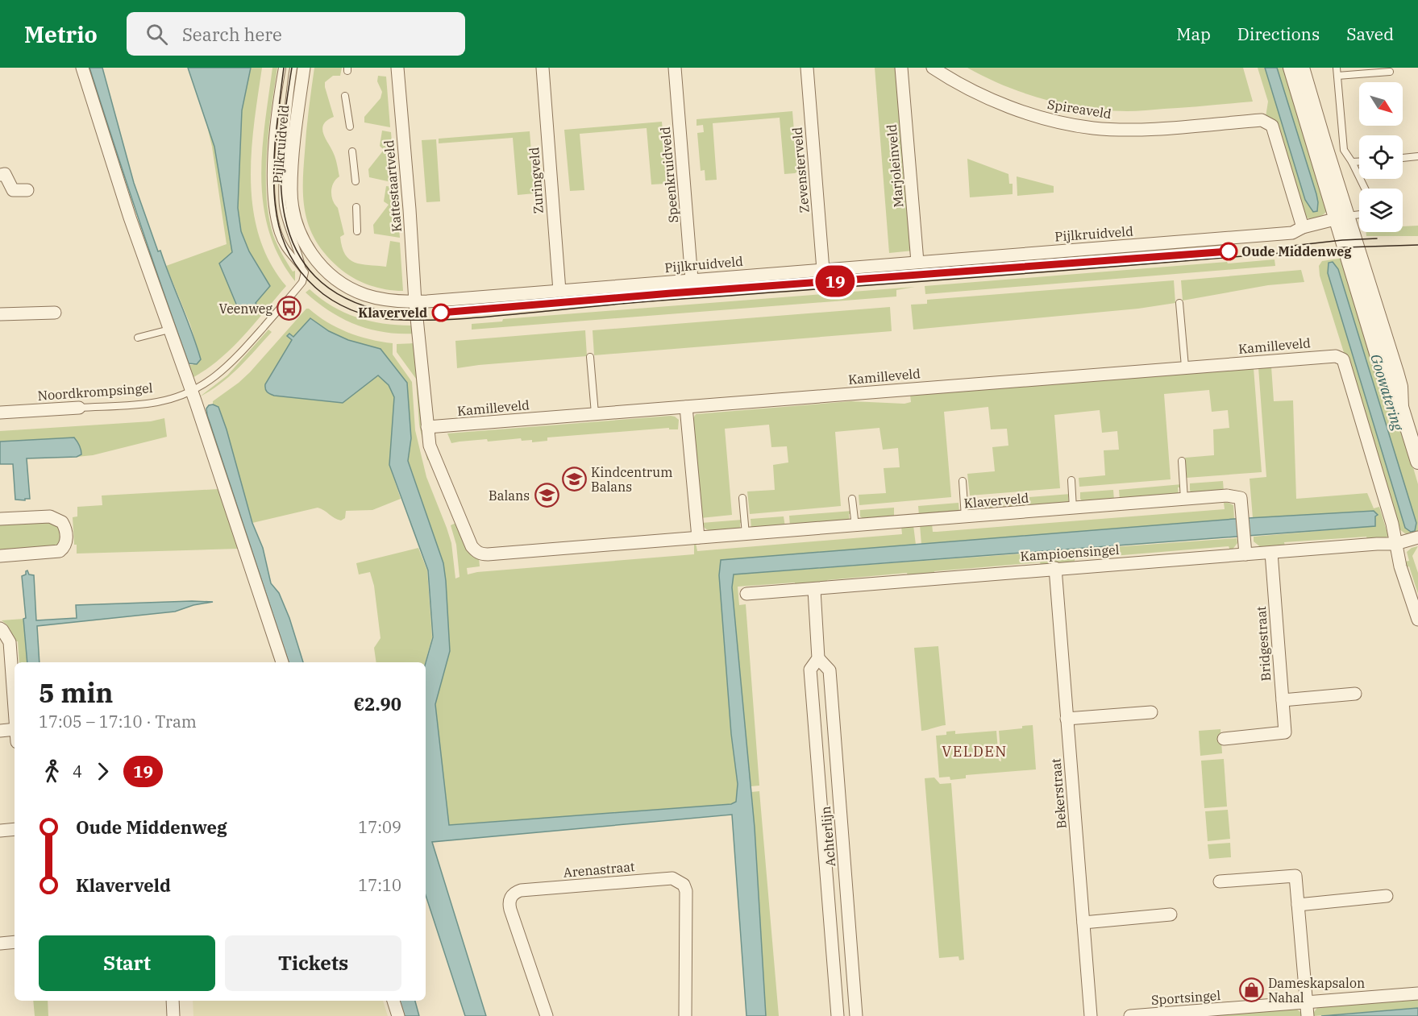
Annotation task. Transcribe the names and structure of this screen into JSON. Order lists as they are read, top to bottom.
{
  "streets": {
    "street": [
      "Spireaveld",
      "Pijlkruidveld",
      "Marjoleinveld",
      "Zevensterveld",
      "Speenkruidveld",
      "Zuringveld",
      "Kattestaartveld",
      "Kamilleveld",
      "Noordkrompsingel",
      "Klaverveld",
      "Kampioensingel",
      "Bridgestraat",
      "Bekerstraat",
      "Achterlijn",
      "Arenastraat",
      "Sportsingel"
    ]
  },
  "crossings": [
    ["Spireaveld", "Pijlkruidveld"],
    ["Pijlkruidveld", "Marjoleinveld"],
    ["Pijlkruidveld", "Zevensterveld"],
    ["Pijlkruidveld", "Speenkruidveld"],
    ["Pijlkruidveld", "Zuringveld"],
    ["Pijlkruidveld", "Kattestaartveld"],
    ["Pijlkruidveld", "Noordkrompsingel"],
    ["Pijlkruidveld", "Klaverveld"],
    ["Kattestaartveld", "Klaverveld"],
    ["Kamilleveld", "Klaverveld"],
    ["Kamilleveld", "Kampioensingel"],
    ["Klaverveld", "Kampioensingel"],
    ["Kampioensingel", "Bridgestraat"],
    ["Kampioensingel", "Bekerstraat"],
    ["Kampioensingel", "Achterlijn"]
  ],
  "districts": ["VELDEN"],
  "water": ["Goowatering"],
  "places": {
    "other": ["Oude Middenweg", "Klaverveld"],
    "bus stop": ["Veenweg"],
    "school or university": ["Kindcentrum Balans", "Balans"],
    "shop": ["Dameskapsalon Nahal"]
  },
  "lines": ["tram line 19"],
  "north": "bottom right",
  "page": {
    "header": "Metrio",
    "search": "Search here",
    "nav": ["Map", "Directions", "Saved"],
    "on_map": "19",
    "heading": ["5 min", "17:05 – 17:10 · Tram", "€2.90"],
    "legs": ["4", "19"],
    "list": [
      {
        "name": "Oude Middenweg",
        "value": "17:09"
      },
      {
        "name": "Klaverveld",
        "value": "17:10"
      }
    ],
    "buttons": ["Start", "Tickets"]
  }
}
